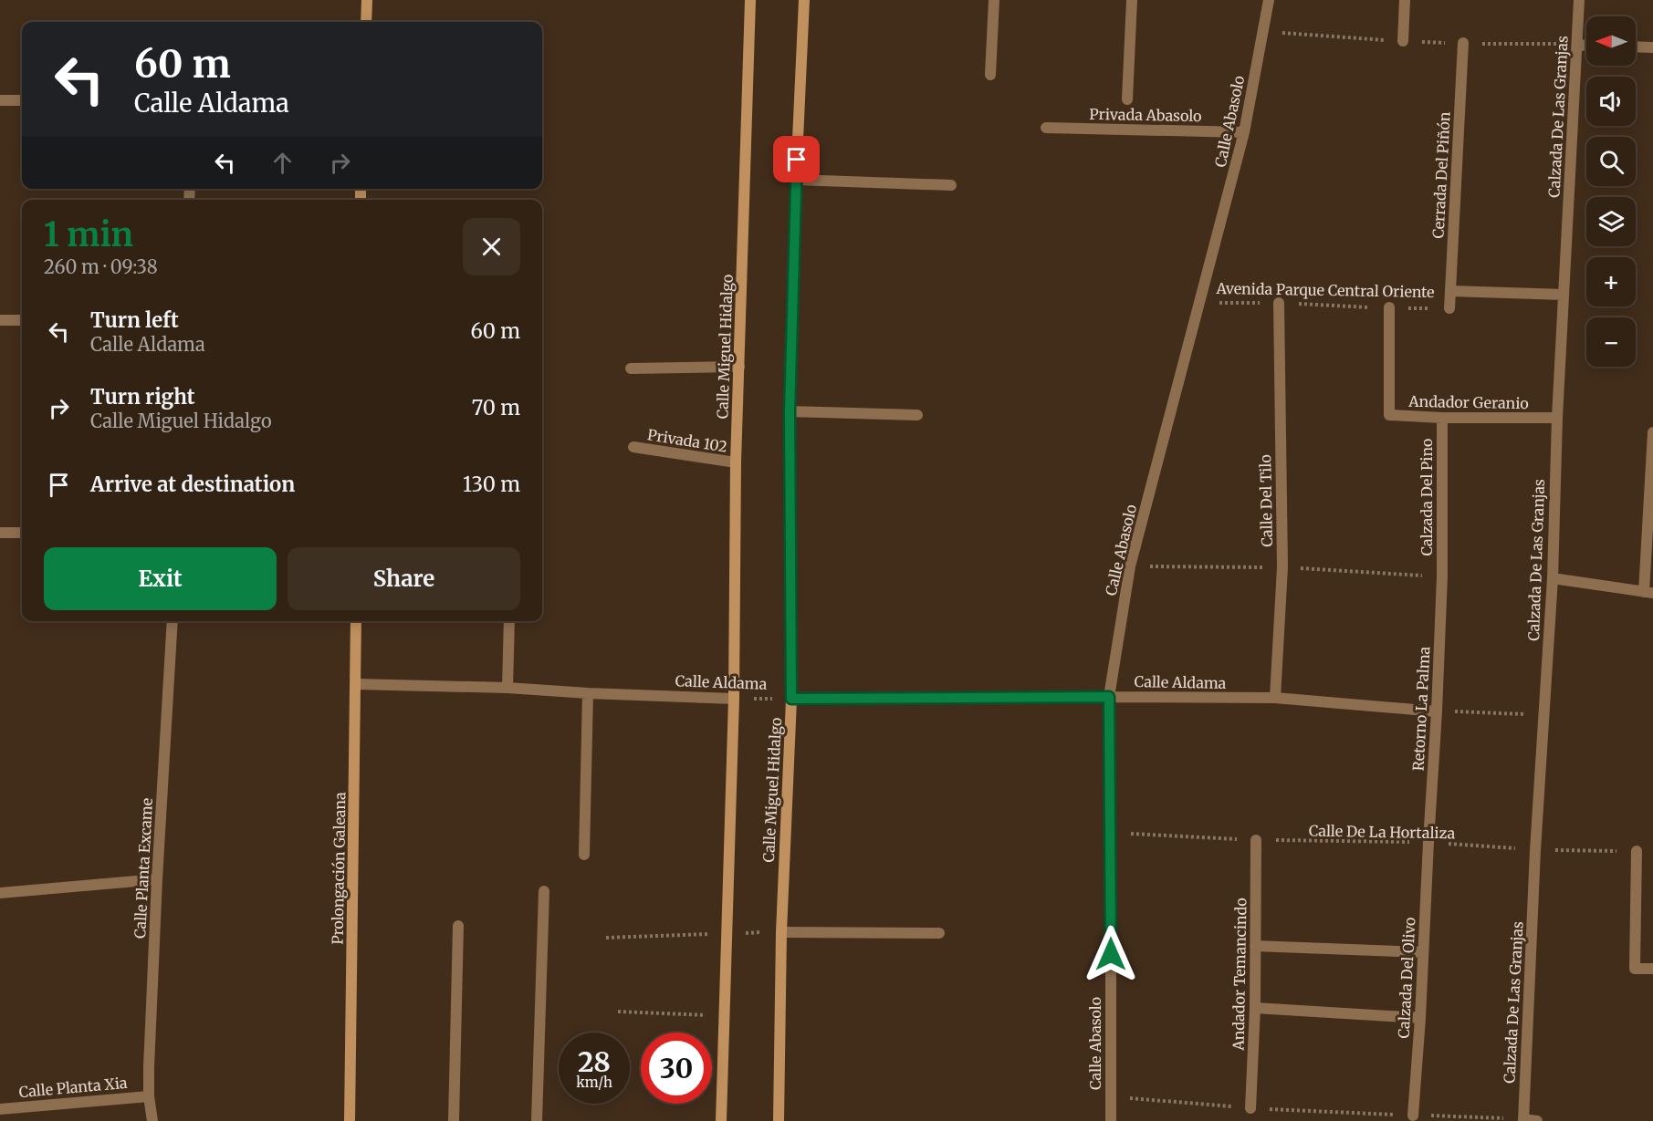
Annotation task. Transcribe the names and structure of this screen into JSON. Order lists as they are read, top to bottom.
{
  "streets": {
    "main road": ["Calle Miguel Hidalgo", "Prolongación Galeana"],
    "street": [
      "Privada Abasolo",
      "Calzada De Las Granjas",
      "Calle Abasolo",
      "Cerrada Del Piñón",
      "Avenida Parque Central Oriente",
      "Andador Geranio",
      "Privada 102",
      "Calzada Del Pino",
      "Calle Del Tilo",
      "Calle Aldama",
      "Retorno La Palma",
      "Calle Planta Excame",
      "Andador Temancindo",
      "Calzada Del Olivo",
      "Calle Planta Xia"
    ],
    "path": ["Calle De La Hortaliza"]
  },
  "crossings": [
    ["Privada Abasolo", "Calle Abasolo"],
    ["Calzada De Las Granjas", "Avenida Parque Central Oriente"],
    ["Calzada De Las Granjas", "Andador Geranio"],
    ["Calzada De Las Granjas", "Calle De La Hortaliza"],
    ["Calle Abasolo", "Avenida Parque Central Oriente"],
    ["Calle Abasolo", "Calle Aldama"],
    ["Calle Abasolo", "Calle De La Hortaliza"],
    ["Cerrada Del Piñón", "Avenida Parque Central Oriente"],
    ["Avenida Parque Central Oriente", "Andador Geranio"],
    ["Avenida Parque Central Oriente", "Calle Del Tilo"],
    ["Calle Miguel Hidalgo", "Privada 102"],
    ["Calle Miguel Hidalgo", "Calle Aldama"],
    ["Andador Geranio", "Calzada Del Pino"],
    ["Calzada Del Pino", "Retorno La Palma"],
    ["Calle Del Tilo", "Calle Aldama"],
    ["Calle Aldama", "Retorno La Palma"],
    ["Calle Aldama", "Prolongación Galeana"],
    ["Retorno La Palma", "Calle De La Hortaliza"],
    ["Retorno La Palma", "Calzada Del Olivo"],
    ["Calle De La Hortaliza", "Andador Temancindo"],
    ["Calle De La Hortaliza", "Calzada Del Olivo"],
    ["Calle Planta Excame", "Calle Planta Xia"]
  ],
  "north": "left",
  "page": {
    "map_buttons": ["+", "−"],
    "turn": ["60 m", "Calle Aldama"],
    "heading": ["1 min", "260 m · 09:38"],
    "list": [
      {
        "name": "Turn left",
        "note": "Calle Aldama",
        "value": "60 m"
      },
      {
        "name": "Turn right",
        "note": "Calle Miguel Hidalgo",
        "value": "70 m"
      },
      {
        "name": "Arrive at destination",
        "value": "130 m"
      }
    ],
    "buttons": ["Exit", "Share"],
    "speed": "28 km/h",
    "limit": "30"
  }
}
